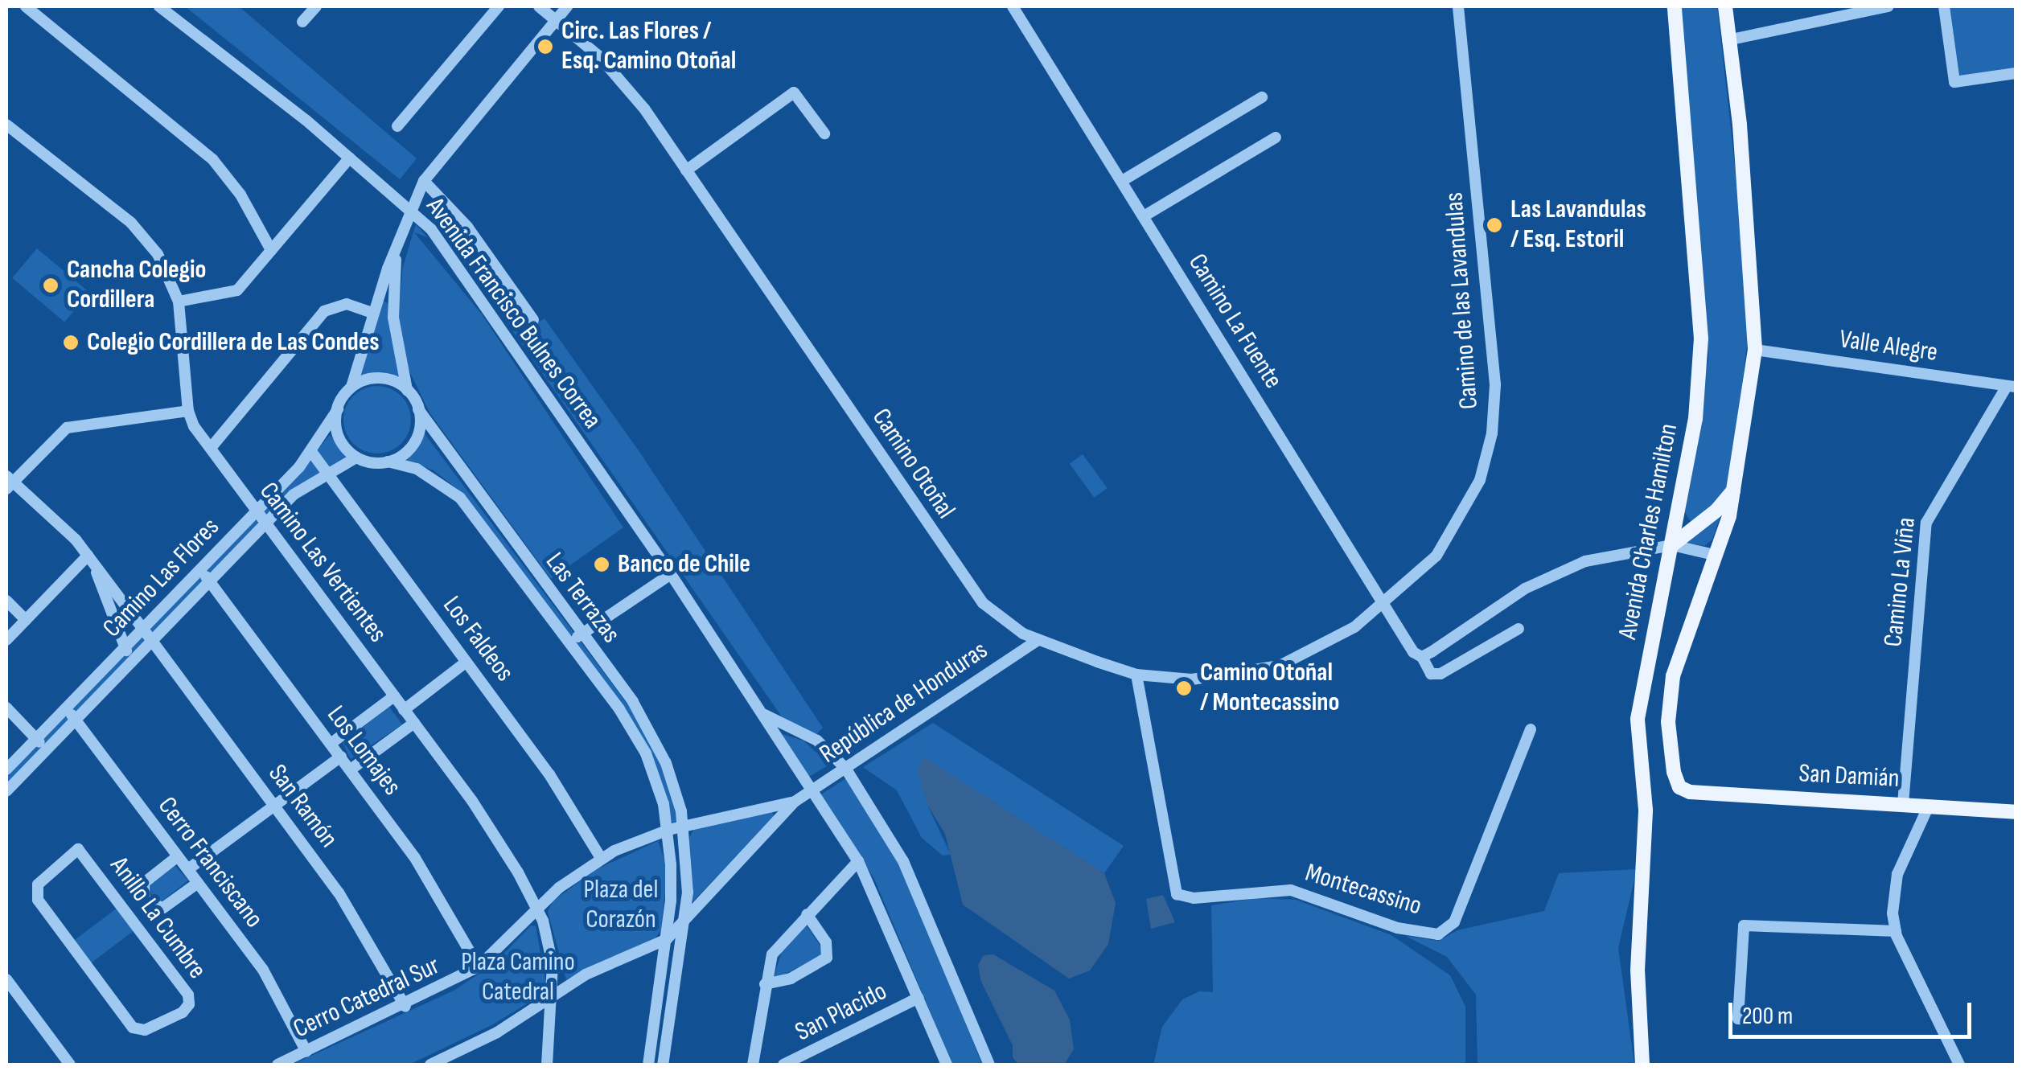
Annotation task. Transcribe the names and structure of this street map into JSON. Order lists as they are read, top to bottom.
{
  "streets": {
    "main road": ["Avenida Charles Hamilton", "San Damián"],
    "street": [
      "Camino de las Lavandulas",
      "Avenida Francisco Bulnes Correa",
      "Camino La Fuente",
      "Valle Alegre",
      "Camino Otoñal",
      "Camino Las Vertientes",
      "Camino Las Flores",
      "Camino La Viña",
      "Las Terrazas",
      "Los Faldeos",
      "República de Honduras",
      "Los Lomajes",
      "San Ramón",
      "Cerro Franciscano",
      "Montecassino",
      "Anillo La Cumbre",
      "Cerro Catedral Sur",
      "San Placido"
    ]
  },
  "crossings": [
    ["Camino de las Lavandulas", "Camino La Fuente"],
    ["Camino de las Lavandulas", "Camino Otoñal"],
    ["Avenida Francisco Bulnes Correa", "República de Honduras"],
    ["Avenida Francisco Bulnes Correa", "San Placido"],
    ["Camino La Fuente", "Camino Otoñal"],
    ["Valle Alegre", "Avenida Charles Hamilton"],
    ["Valle Alegre", "Camino La Viña"],
    ["Camino Otoñal", "República de Honduras"],
    ["Camino Otoñal", "Montecassino"],
    ["Avenida Charles Hamilton", "San Damián"],
    ["Camino Las Vertientes", "Camino Las Flores"],
    ["Camino Las Vertientes", "República de Honduras"],
    ["Camino Las Vertientes", "Cerro Catedral Sur"],
    ["Camino Las Flores", "Las Terrazas"],
    ["Camino Las Flores", "Los Faldeos"],
    ["Camino Las Flores", "Los Lomajes"],
    ["Camino Las Flores", "San Ramón"],
    ["Camino Las Flores", "Cerro Franciscano"],
    ["Camino La Viña", "San Damián"],
    ["Las Terrazas", "República de Honduras"],
    ["Las Terrazas", "Cerro Catedral Sur"],
    ["Los Faldeos", "Cerro Catedral Sur"],
    ["República de Honduras", "Cerro Catedral Sur"],
    ["Los Lomajes", "Cerro Catedral Sur"],
    ["San Ramón", "Cerro Catedral Sur"],
    ["Cerro Franciscano", "Cerro Catedral Sur"]
  ],
  "parks": ["Plaza del Corazón", "Plaza Camino Catedral"],
  "places": [
    "Circ. Las Flores / Esq. Camino Otoñal",
    "Las Lavandulas / Esq. Estoril",
    "Cancha Colegio Cordillera",
    "Colegio Cordillera de Las Condes",
    "Banco de Chile",
    "Camino Otoñal / Montecassino"
  ],
  "scale_bar": "200 m"
}
